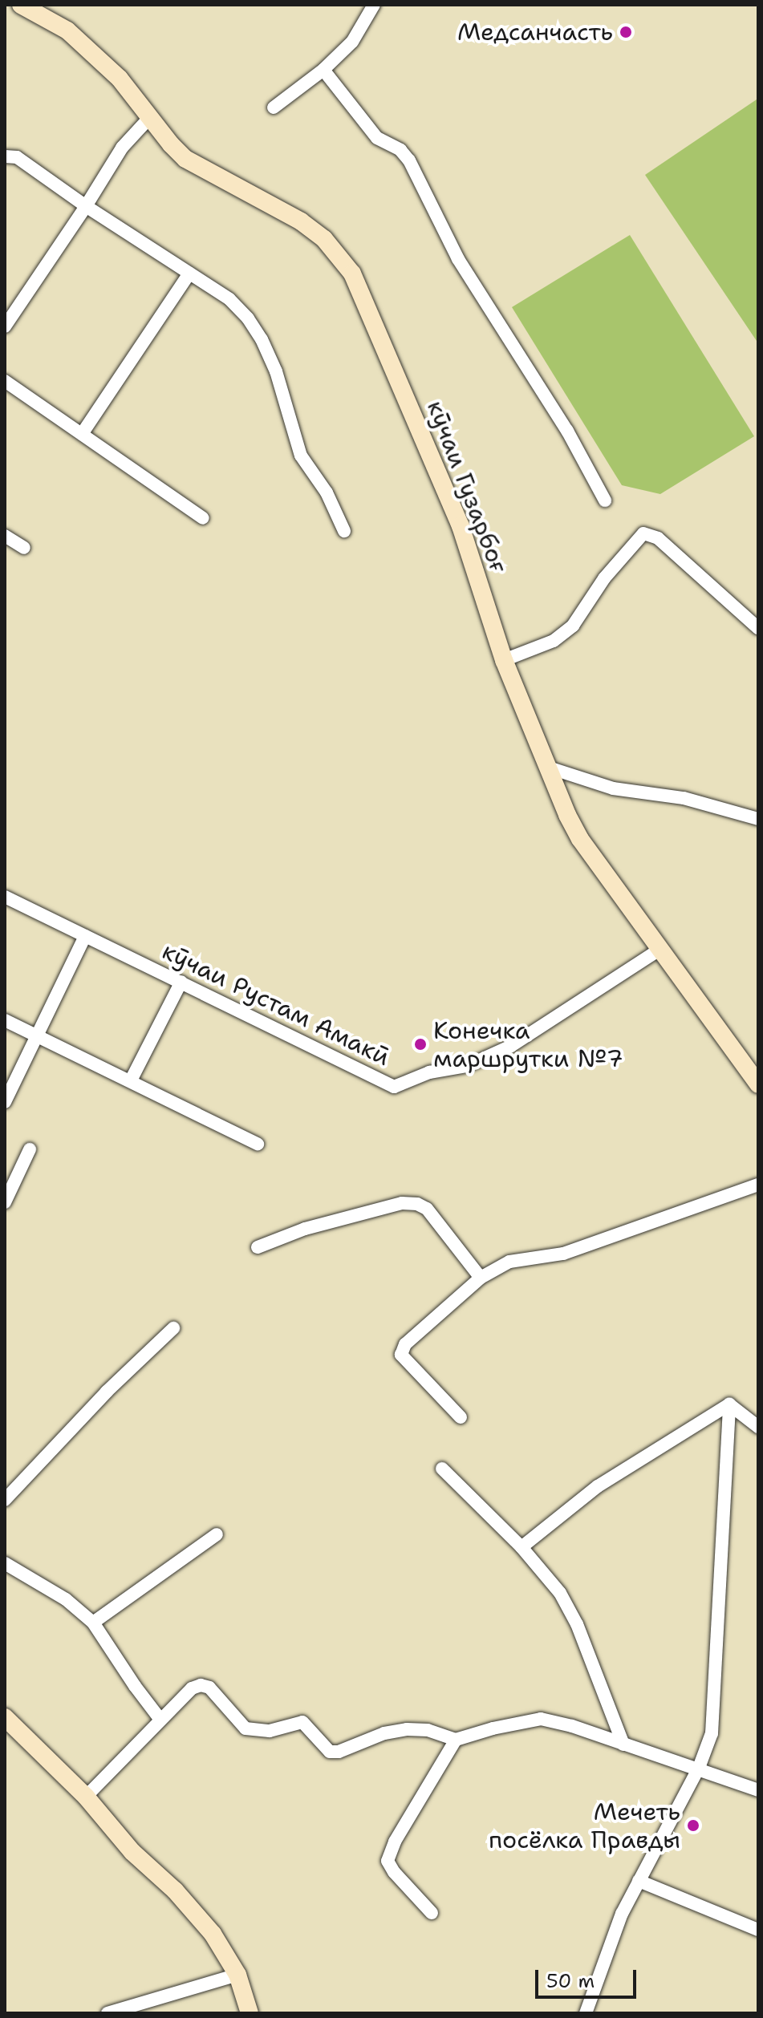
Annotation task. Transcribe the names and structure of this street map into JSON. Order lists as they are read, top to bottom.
{
  "streets": {
    "street": ["кӯчаи Гузарбоғ", "кӯчаи Рустам Амакӣ"]
  },
  "crossings": [
    ["кӯчаи Гузарбоғ", "кӯчаи Рустам Амакӣ"]
  ],
  "places": ["Медсанчасть", "Конечка маршрутки №7", "Мечеть посёлка Правды"],
  "scale_bar": "50 m"
}
